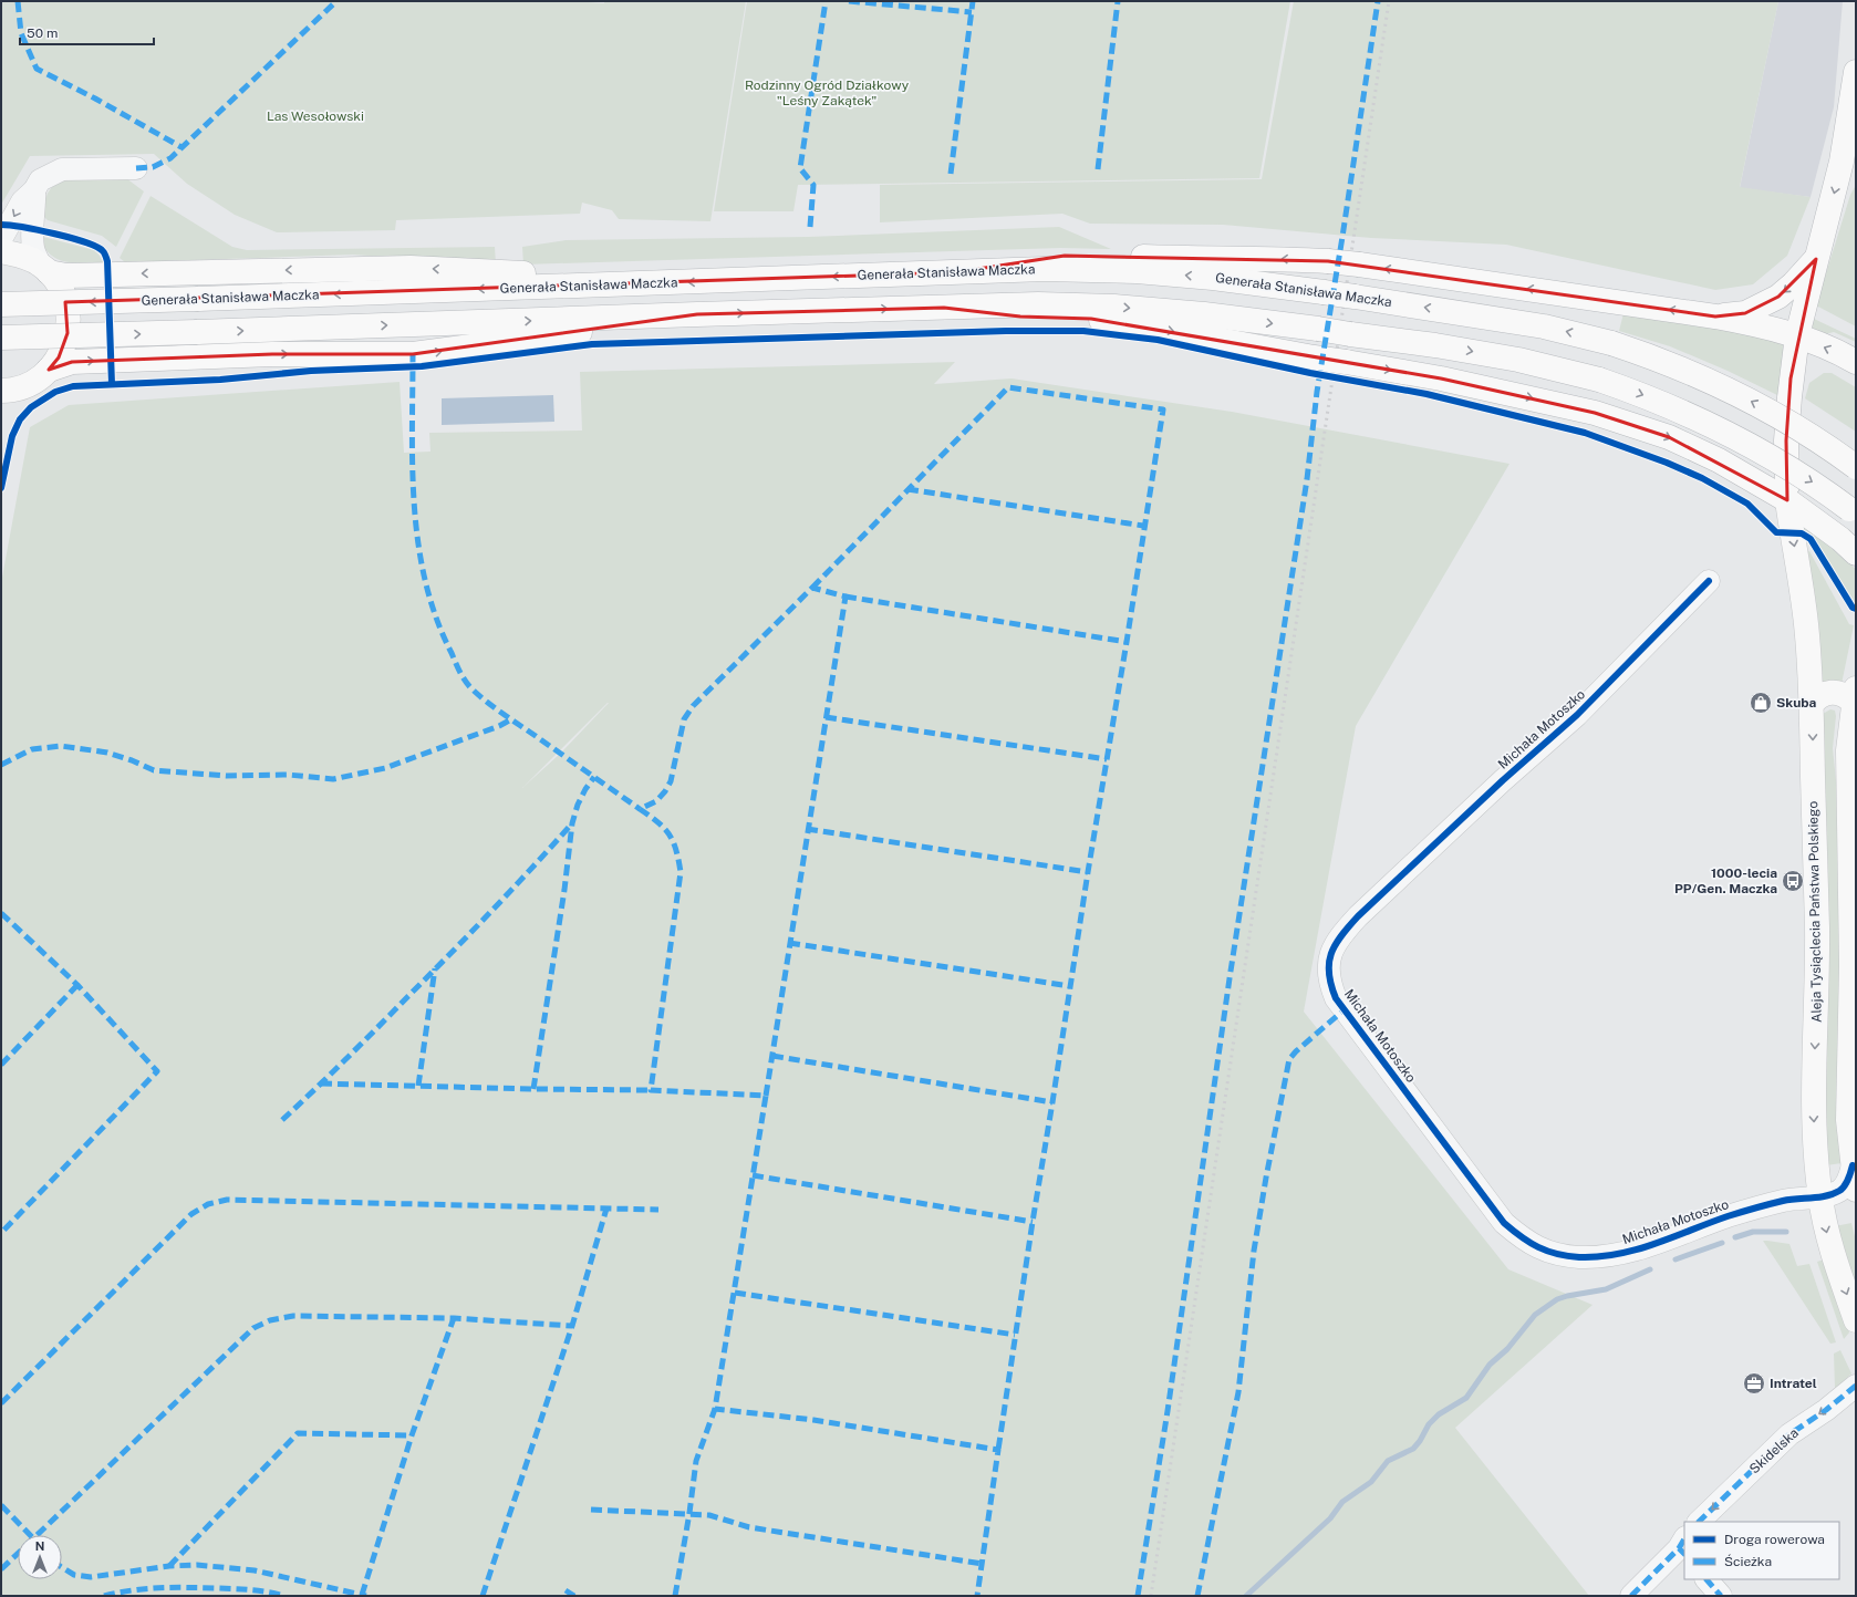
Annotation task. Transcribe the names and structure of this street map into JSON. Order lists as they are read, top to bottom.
{
  "streets": {
    "main road": ["Generała Stanisława Maczka", "Aleja Tysiąclecia Państwa Polskiego"],
    "street": ["Michała Motoszko", "Skidelska"]
  },
  "crossings": [
    ["Michała Motoszko", "Aleja Tysiąclecia Państwa Polskiego"]
  ],
  "one_way": ["Skidelska"],
  "parks": ["Rodzinny Ogród Działkowy \"Leśny Zakątek\"", "Las Wesołowski"],
  "places": {
    "shop": ["Skuba"],
    "bus stop": ["1000-lecia PP/Gen. Maczka"],
    "office": ["Intratel"]
  },
  "legend": ["Droga rowerowa", "Ścieżka"],
  "scale_bar": "50 m",
  "north": "top"
}
